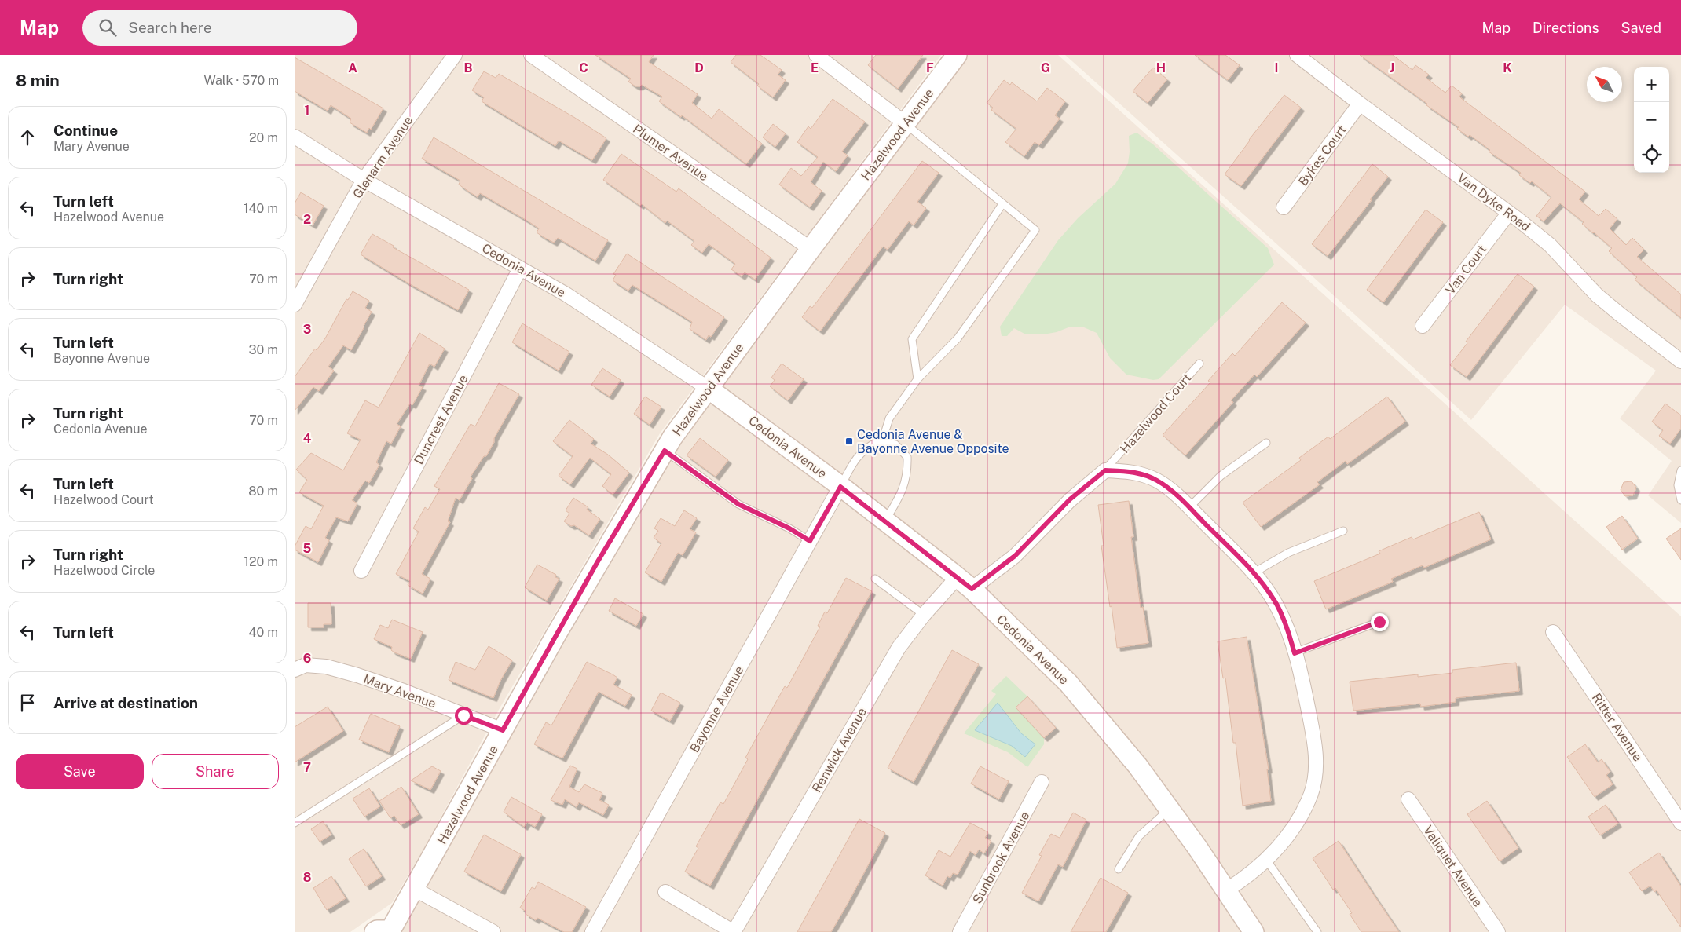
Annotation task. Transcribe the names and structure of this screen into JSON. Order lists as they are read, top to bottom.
{
  "streets": {
    "street": [
      "Hazelwood Avenue",
      "Plumer Avenue",
      "Bykes Court",
      "Glenarm Avenue",
      "Van Dyke Road",
      "Van Court",
      "Cedonia Avenue",
      "Hazelwood Court",
      "Duncrest Avenue",
      "Mary Avenue",
      "Bayonne Avenue",
      "Ritter Avenue",
      "Renwick Avenue",
      "Sunbrook Avenue",
      "Valiquet Avenue"
    ]
  },
  "crossings": [
    ["Hazelwood Avenue", "Plumer Avenue"],
    ["Hazelwood Avenue", "Cedonia Avenue"],
    ["Hazelwood Avenue", "Mary Avenue"],
    ["Bykes Court", "Van Dyke Road"],
    ["Glenarm Avenue", "Cedonia Avenue"],
    ["Van Dyke Road", "Van Court"],
    ["Cedonia Avenue", "Hazelwood Court"],
    ["Cedonia Avenue", "Duncrest Avenue"],
    ["Cedonia Avenue", "Bayonne Avenue"],
    ["Cedonia Avenue", "Renwick Avenue"],
    ["Hazelwood Court", "Renwick Avenue"]
  ],
  "places": {
    "transit": ["Cedonia Avenue & Bayonne Avenue Opposite"]
  },
  "north": "top left",
  "page": {
    "header": "Map",
    "search": "Search here",
    "nav": ["Map", "Directions", "Saved"],
    "heading": ["8 min", "Walk · 570 m"],
    "map_buttons": ["+", "−"],
    "list": [
      ["Continue", "Mary Avenue", "20 m"],
      ["Turn left", "Hazelwood Avenue", "140 m"],
      ["Turn right", "70 m"],
      ["Turn left", "Bayonne Avenue", "30 m"],
      ["Turn right", "Cedonia Avenue", "70 m"],
      ["Turn left", "Hazelwood Court", "80 m"],
      ["Turn right", "Hazelwood Circle", "120 m"],
      ["Turn left", "40 m"],
      "Arrive at destination"
    ],
    "buttons": ["Save", "Share"]
  },
  "grid": {
    "columns": [
      "A",
      "B",
      "C",
      "D",
      "E",
      "F",
      "G",
      "H",
      "I",
      "J",
      "K"
    ],
    "rows": [
      "1",
      "2",
      "3",
      "4",
      "5",
      "6",
      "7",
      "8"
    ]
  }
}
